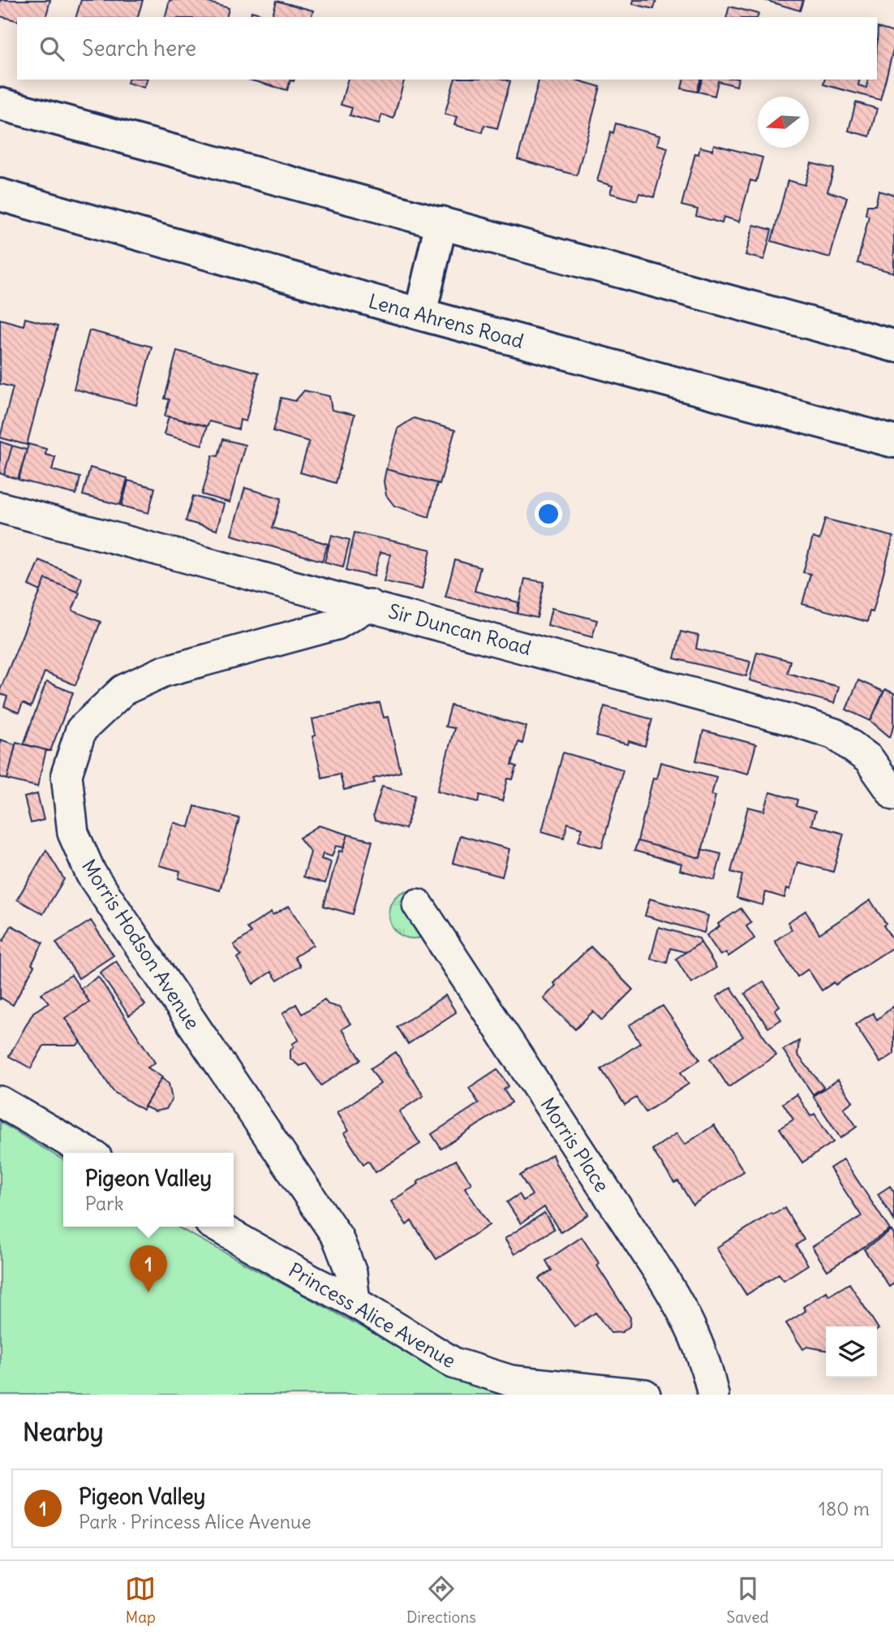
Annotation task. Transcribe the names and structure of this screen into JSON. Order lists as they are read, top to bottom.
{
  "streets": {
    "main road": ["Lena Ahrens Road"],
    "street": [
      "Sir Duncan Road",
      "Morris Hodson Avenue",
      "Morris Place",
      "Princess Alice Avenue"
    ]
  },
  "crossings": [
    ["Sir Duncan Road", "Morris Hodson Avenue"],
    ["Morris Hodson Avenue", "Princess Alice Avenue"]
  ],
  "north": "left",
  "page": {
    "search": "Search here",
    "popup": ["Pigeon Valley", "Park"],
    "pins": "1",
    "heading": "Nearby",
    "list": [
      {
        "mark": "1",
        "name": "Pigeon Valley",
        "note": "Park · Princess Alice Avenue",
        "value": "180 m"
      }
    ],
    "nav": ["Map", "Directions", "Saved"]
  }
}
